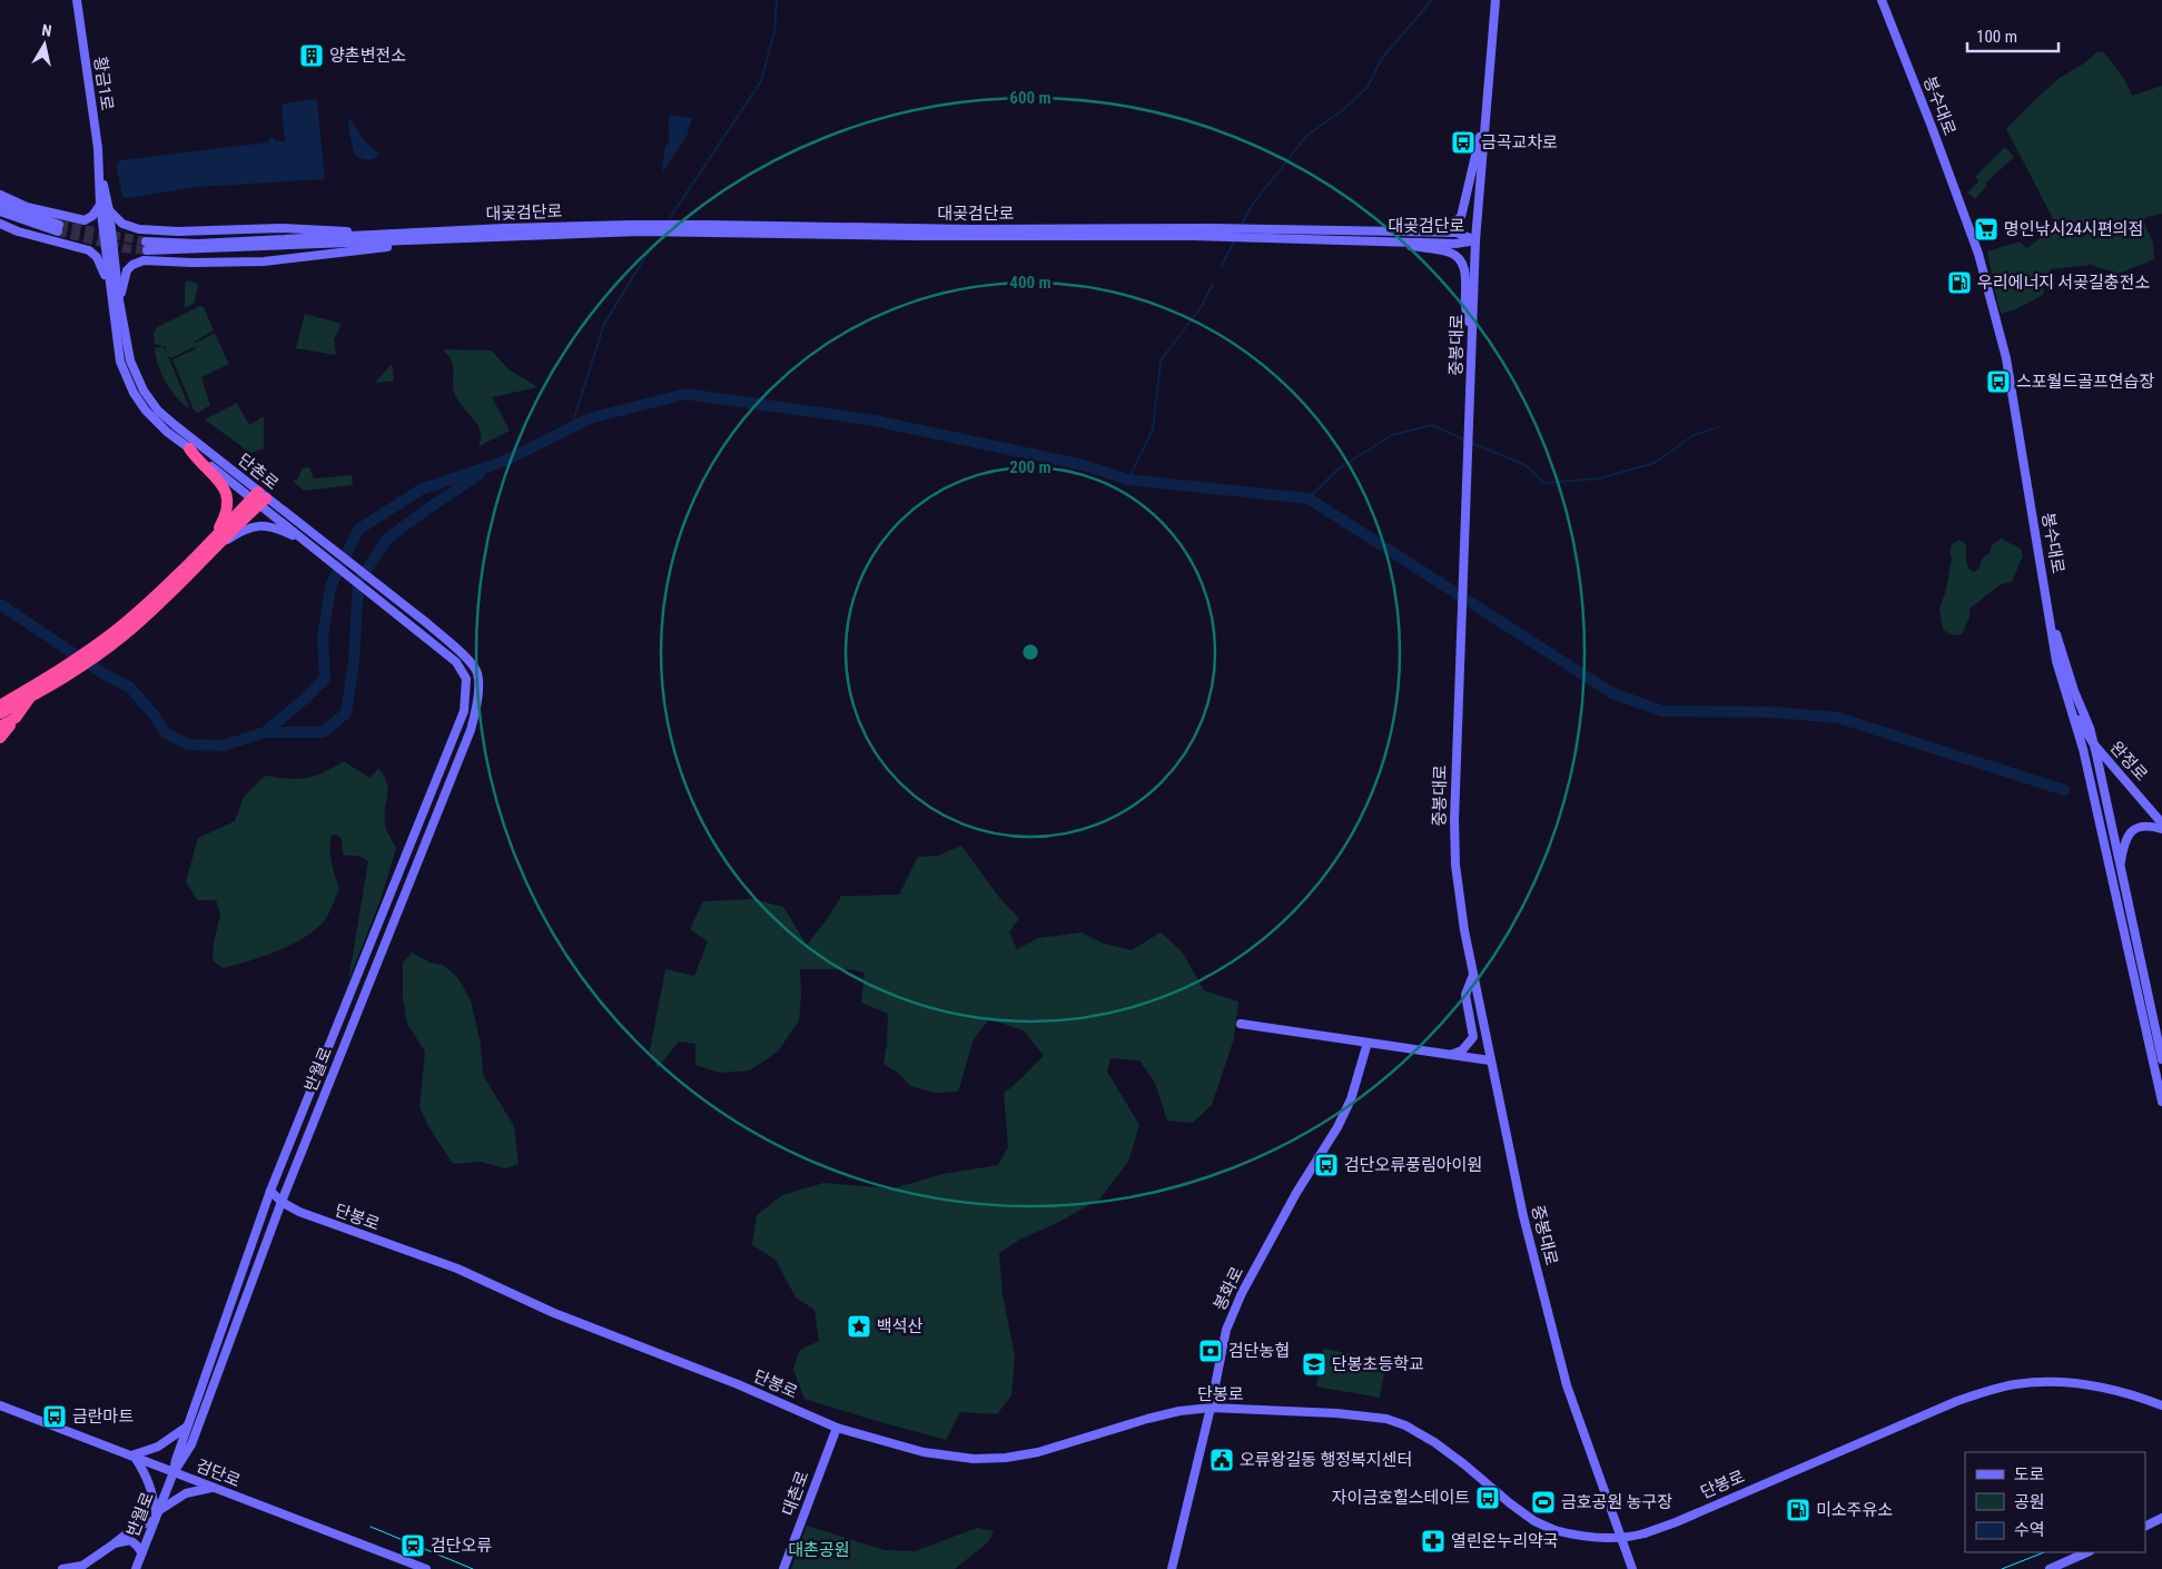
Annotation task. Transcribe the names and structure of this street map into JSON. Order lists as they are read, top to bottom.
{
  "streets": {
    "main road": [
      "황금1로",
      "봉수대로",
      "대곶검단로",
      "중봉대로",
      "단촌로",
      "완정로",
      "반월로",
      "단봉로",
      "봉화로",
      "검단로",
      "대촌로"
    ]
  },
  "crossings": [
    ["황금1로", "단촌로"],
    ["대곶검단로", "중봉대로"],
    ["단촌로", "반월로"],
    ["반월로", "단봉로"],
    ["반월로", "검단로"],
    ["단봉로", "봉화로"],
    ["단봉로", "대촌로"]
  ],
  "parks": ["대촌공원"],
  "places": {
    "building": ["양촌변전소"],
    "bus stop": [
      "금곡교차로",
      "스포월드골프연습장",
      "검단오류풍림아이원",
      "금란마트",
      "자이금호힐스테이트"
    ],
    "supermarket": ["명인낚시24시편의점"],
    "fuel station": ["우리에너지 서곶길충전소", "미소주유소"],
    "place": ["백석산"],
    "bank": ["검단농협"],
    "school or university": ["단봉초등학교"],
    "public building": ["오류왕길동 행정복지센터"],
    "sports": ["금호공원 농구장"],
    "pharmacy": ["열린온누리약국"],
    "station": ["검단오류"]
  },
  "legend": ["도로", "공원", "수역"],
  "scale_bar": "100 m",
  "north": "top",
  "rings": ["600 m", "400 m", "200 m"]
}
